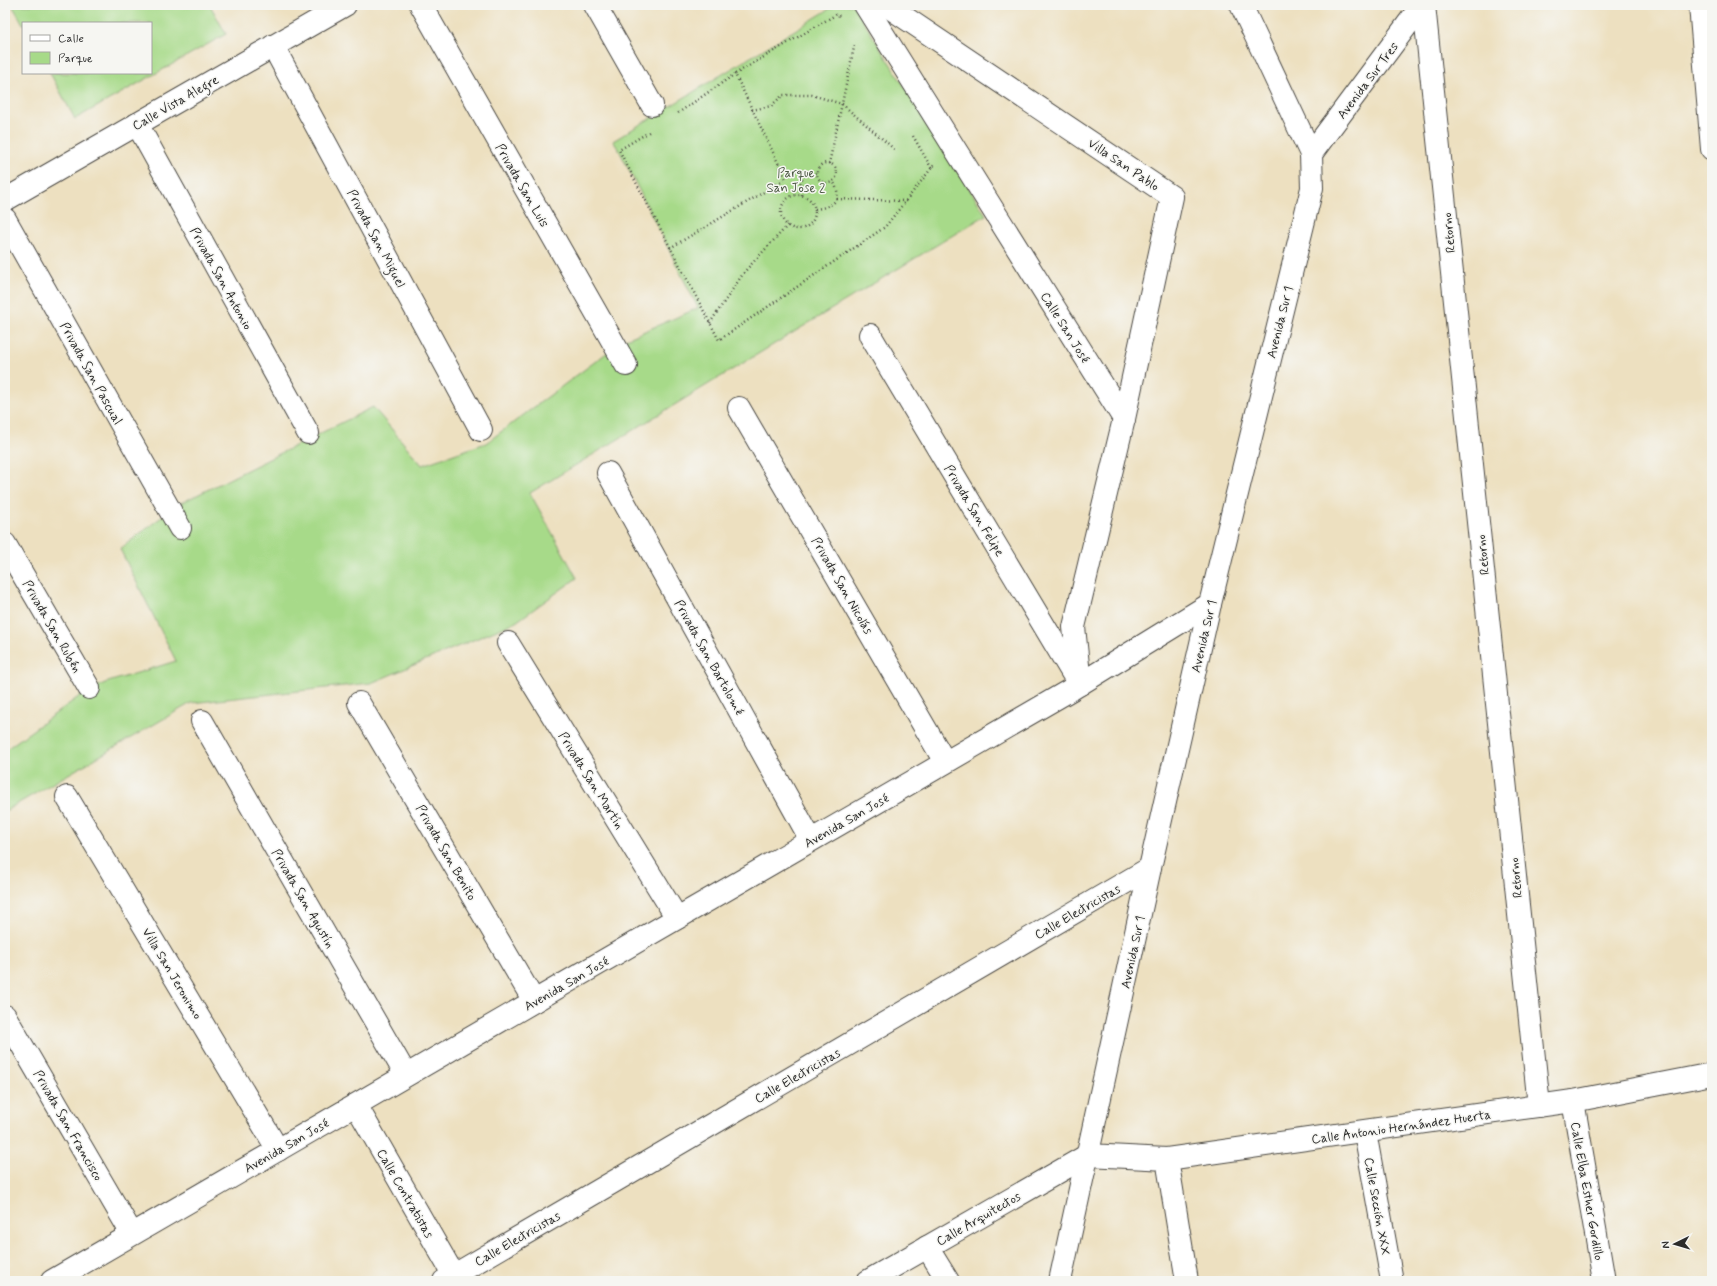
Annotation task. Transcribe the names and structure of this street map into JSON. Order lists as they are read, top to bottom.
{
  "streets": {
    "street": [
      "Avenida Sur Tres",
      "Calle Vista Alegre",
      "Villa San Pablo",
      "Privada San Luis",
      "Retorno",
      "Privada San Miguel",
      "Privada San Antonio",
      "Avenida Sur 1",
      "Calle San José",
      "Privada San Pascual",
      "Privada San Felipe",
      "Privada San Nicolás",
      "Privada San Rubén",
      "Privada San Bartolomé",
      "Privada San Martín",
      "Avenida San José",
      "Privada San Benito",
      "Privada San Agustín",
      "Calle Electricistas",
      "Villa San Jeronimo",
      "Privada San Francisco",
      "Calle Antonio Hernández Huerta",
      "Calle Elba Esther Gordillo",
      "Calle Contratistas",
      "Calle Sección XXX",
      "Calle Arquitectos"
    ]
  },
  "crossings": [
    ["Avenida Sur Tres", "Retorno"],
    ["Avenida Sur Tres", "Avenida Sur 1"],
    ["Calle Vista Alegre", "Privada San Miguel"],
    ["Calle Vista Alegre", "Privada San Antonio"],
    ["Villa San Pablo", "Calle San José"],
    ["Retorno", "Calle Antonio Hernández Huerta"],
    ["Avenida Sur 1", "Avenida San José"],
    ["Avenida Sur 1", "Calle Electricistas"],
    ["Avenida Sur 1", "Calle Antonio Hernández Huerta"],
    ["Avenida Sur 1", "Calle Arquitectos"],
    ["Privada San Felipe", "Avenida San José"],
    ["Privada San Nicolás", "Avenida San José"],
    ["Privada San Bartolomé", "Avenida San José"],
    ["Privada San Martín", "Avenida San José"],
    ["Avenida San José", "Privada San Benito"],
    ["Avenida San José", "Privada San Agustín"],
    ["Avenida San José", "Villa San Jeronimo"],
    ["Avenida San José", "Privada San Francisco"],
    ["Avenida San José", "Calle Contratistas"],
    ["Calle Electricistas", "Calle Contratistas"],
    ["Calle Antonio Hernández Huerta", "Calle Elba Esther Gordillo"],
    ["Calle Antonio Hernández Huerta", "Calle Sección XXX"],
    ["Calle Antonio Hernández Huerta", "Calle Arquitectos"]
  ],
  "parks": ["Parque San Jose 2"],
  "legend": ["Calle", "Parque"],
  "north": "left"
}
